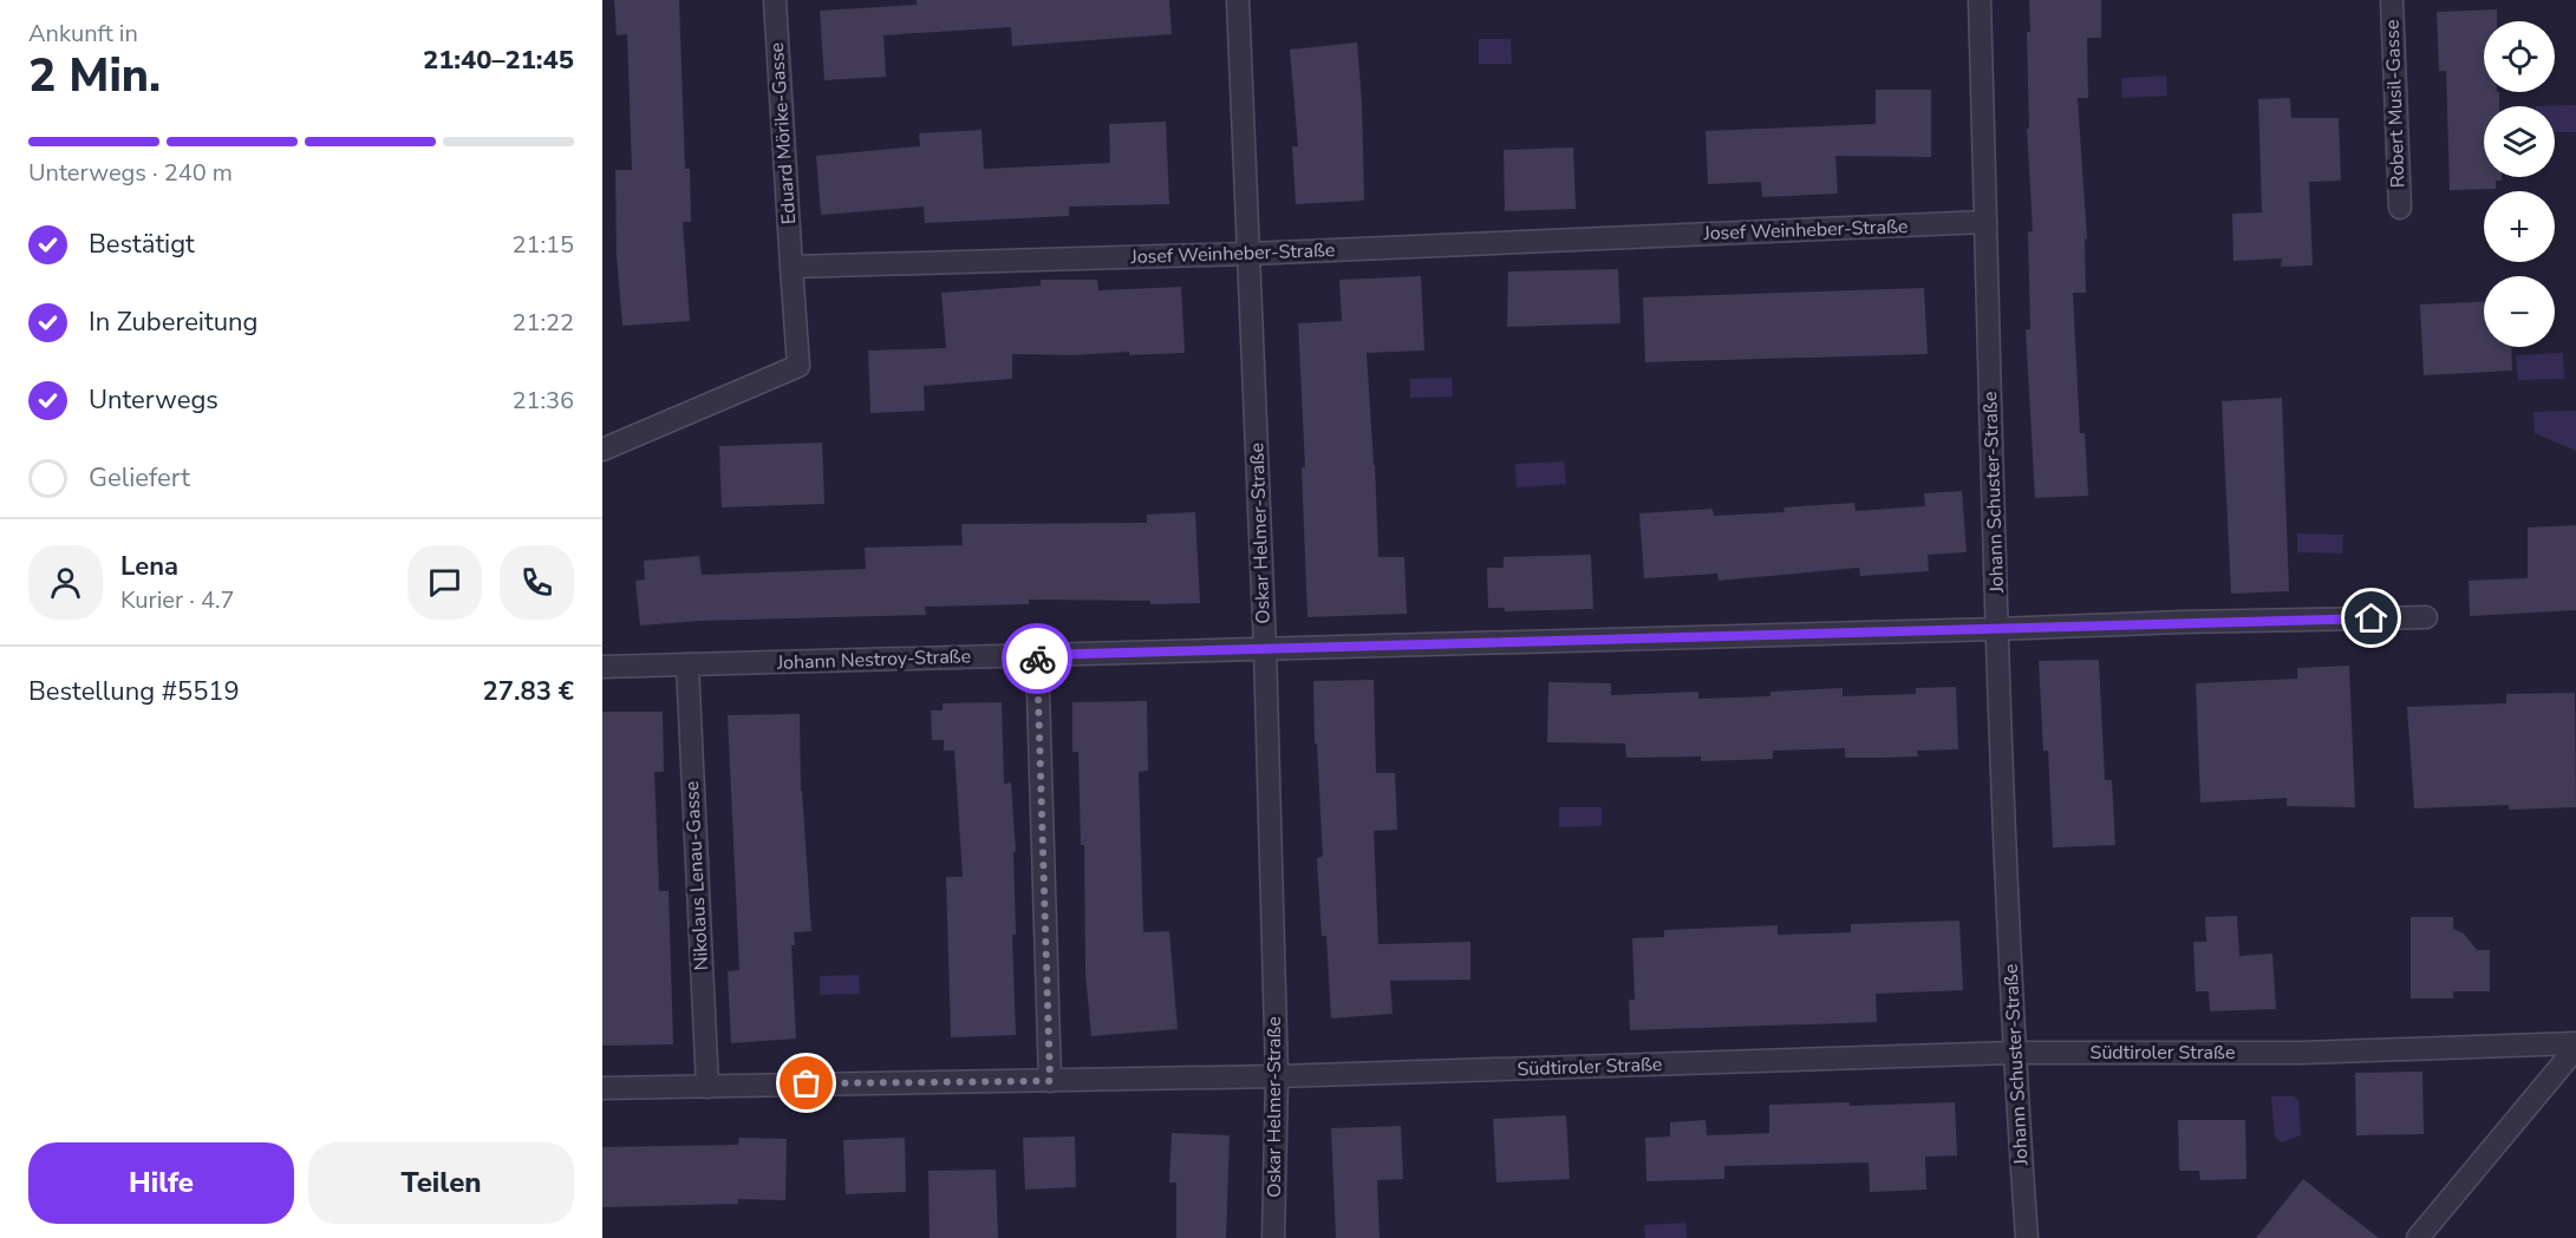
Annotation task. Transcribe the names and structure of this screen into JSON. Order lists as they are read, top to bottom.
{
  "streets": {
    "street": [
      "Robert Musil-Gasse",
      "Eduard Mörike-Gasse",
      "Josef Weinheber-Straße",
      "Johann Schuster-Straße",
      "Oskar Helmer-Straße",
      "Johann Nestroy-Straße",
      "Nikolaus Lenau-Gasse",
      "Südtiroler Straße"
    ]
  },
  "crossings": [
    ["Eduard Mörike-Gasse", "Josef Weinheber-Straße"],
    ["Josef Weinheber-Straße", "Johann Schuster-Straße"],
    ["Josef Weinheber-Straße", "Oskar Helmer-Straße"],
    ["Johann Schuster-Straße", "Johann Nestroy-Straße"],
    ["Johann Schuster-Straße", "Südtiroler Straße"],
    ["Oskar Helmer-Straße", "Johann Nestroy-Straße"],
    ["Oskar Helmer-Straße", "Südtiroler Straße"],
    ["Johann Nestroy-Straße", "Nikolaus Lenau-Gasse"],
    ["Nikolaus Lenau-Gasse", "Südtiroler Straße"]
  ],
  "page": {
    "heading": ["2 Min.", "Ankunft in", "21:40–21:45"],
    "panel": [
      "Lena",
      "Kurier · 4.7",
      "Bestellung #5519",
      "27.83 €"
    ],
    "map_buttons": ["+", "−"],
    "bar": "Unterwegs · 240 m",
    "list": [
      ["Bestätigt", "21:15"],
      ["In Zubereitung", "21:22"],
      ["Unterwegs", "21:36"],
      "Geliefert"
    ],
    "buttons": ["Hilfe", "Teilen"]
  }
}
